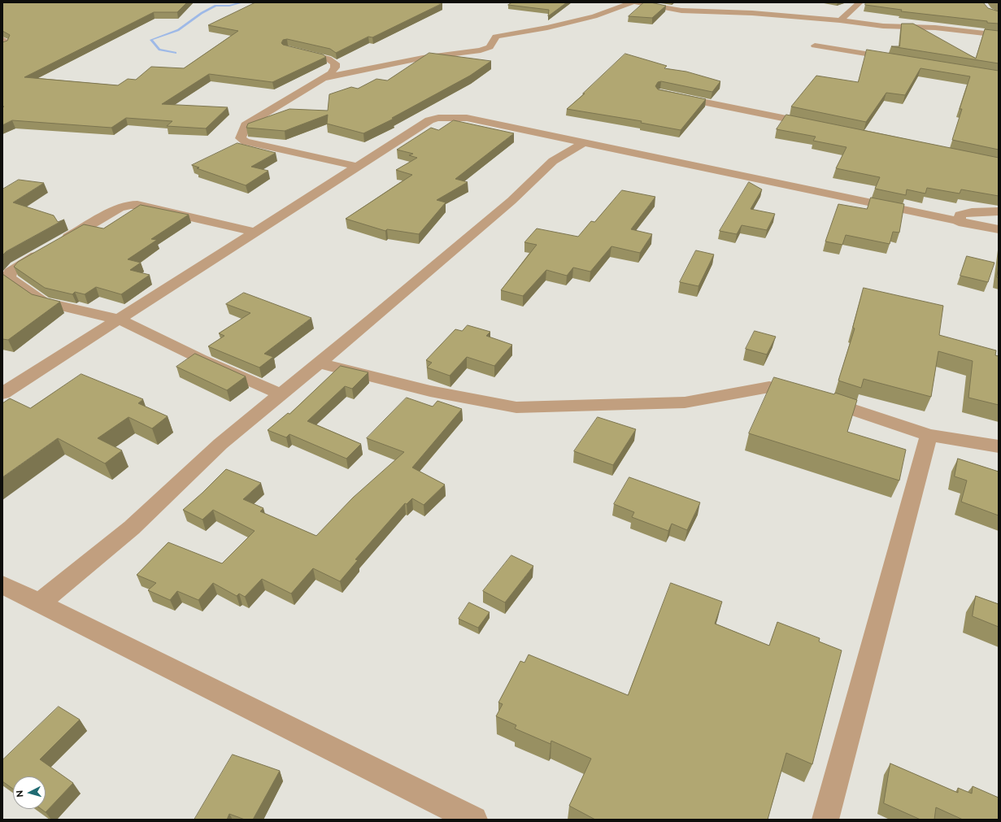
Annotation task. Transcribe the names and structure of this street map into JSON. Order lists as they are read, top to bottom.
{
  "north": "left"
}
